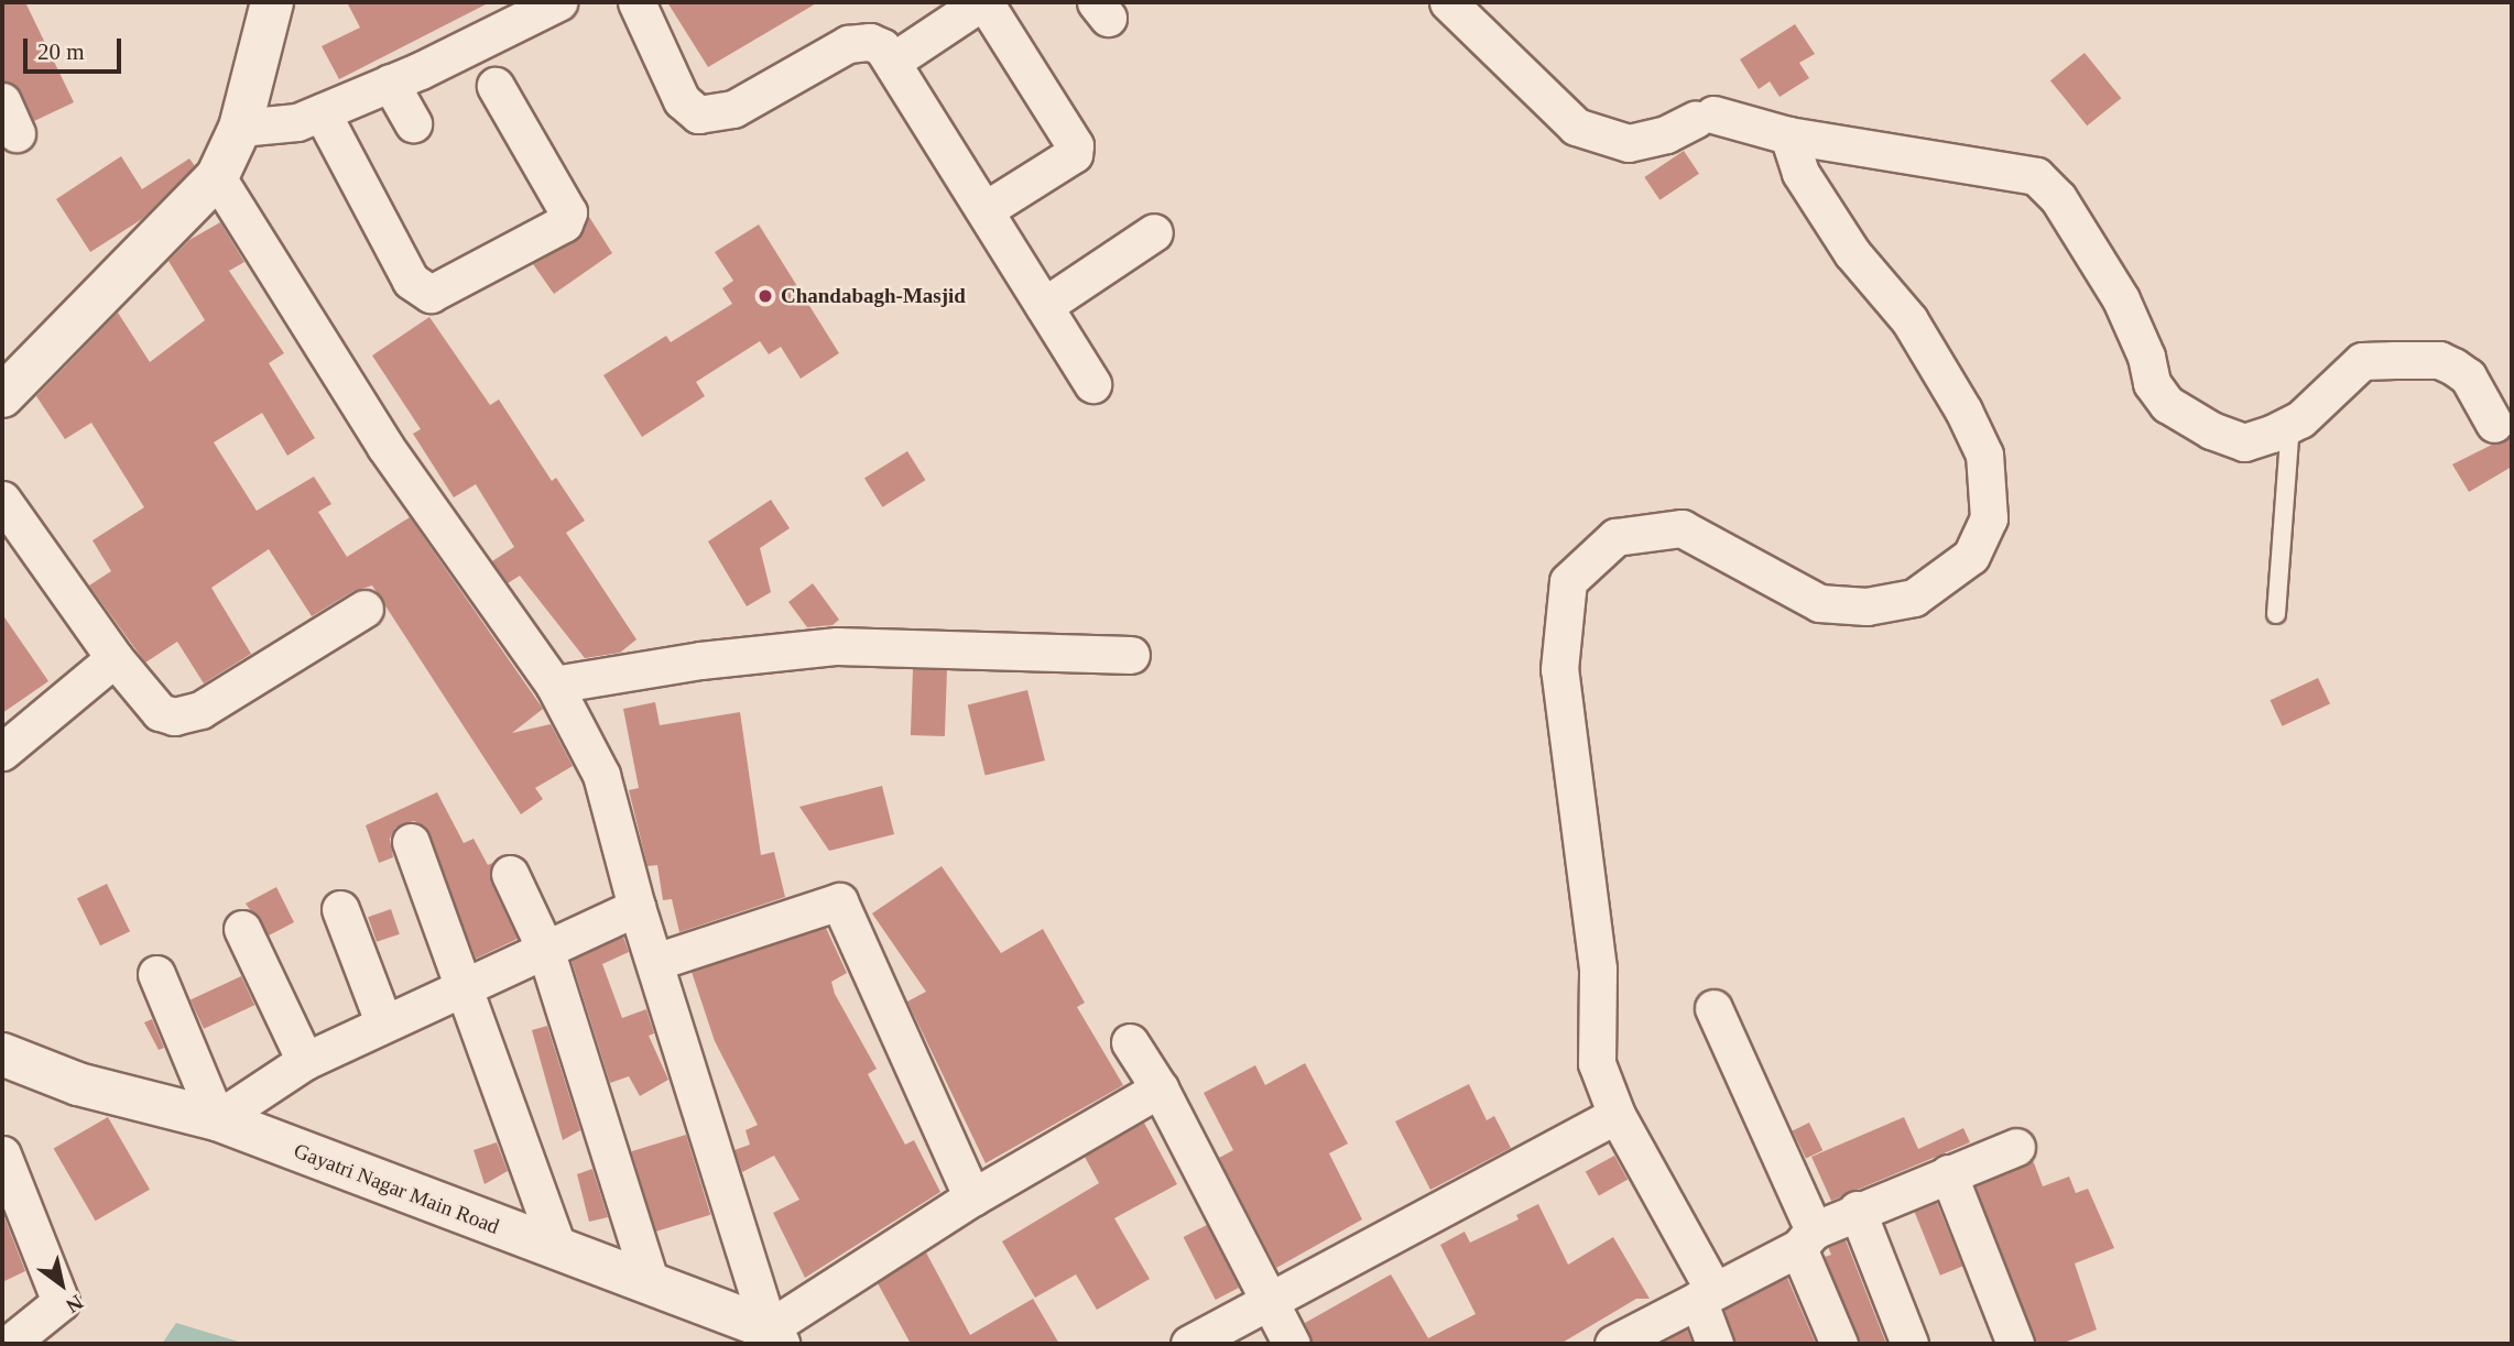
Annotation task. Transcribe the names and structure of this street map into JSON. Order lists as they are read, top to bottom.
{
  "streets": {
    "street": ["Gayatri Nagar Main Road"]
  },
  "places": ["Chandabagh-Masjid"],
  "scale_bar": "20 m",
  "north": "bottom right"
}
